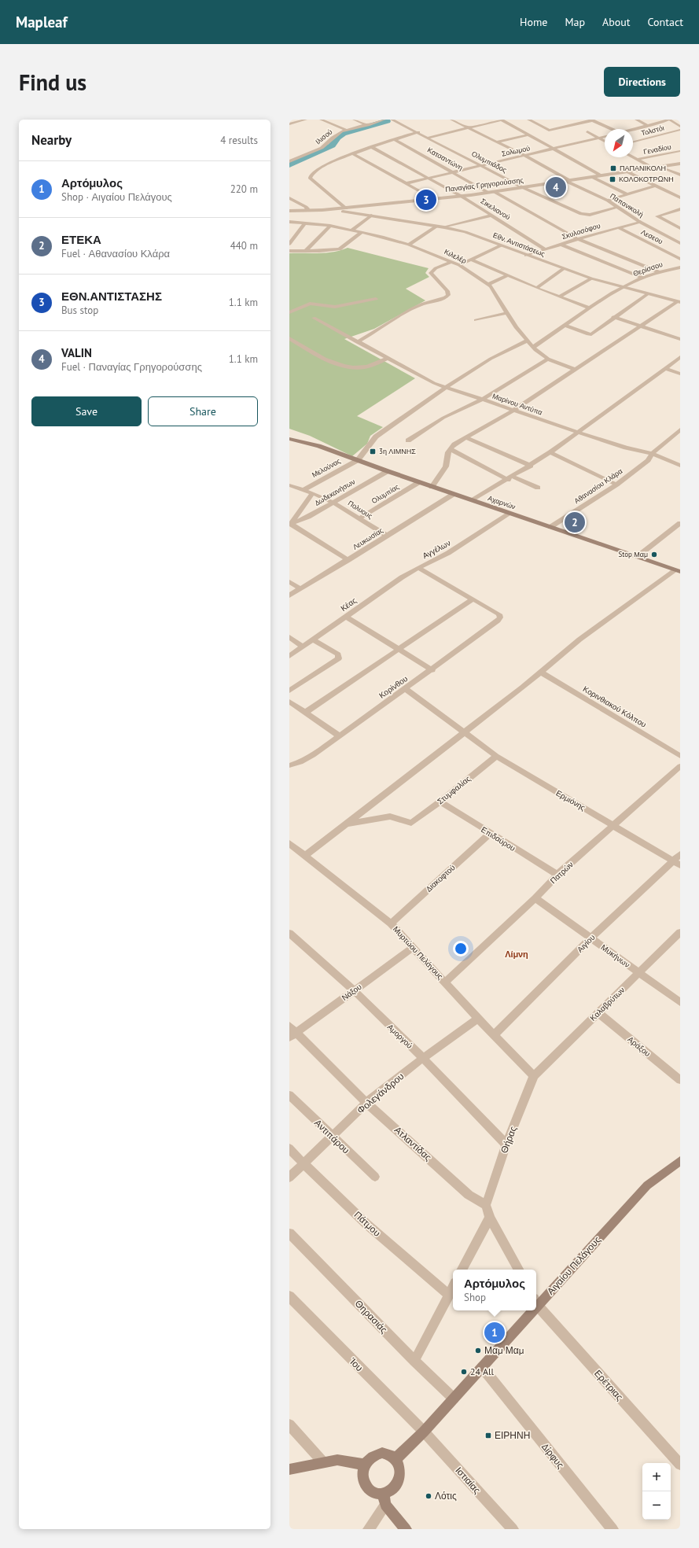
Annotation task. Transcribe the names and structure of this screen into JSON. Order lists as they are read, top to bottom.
{
  "streets": {
    "main road": ["Αχαρνών", "Αιγαίου Πελάγους"],
    "street": [
      "Τολστόι",
      "Ιλισού",
      "Γεναδίου",
      "Σολωμού",
      "Κατσαντώνη",
      "Ολυμπιάδος",
      "Παναγίας Γρηγορούσσης",
      "Παπανικολή",
      "Σικελιανού",
      "Σκυλοσόφου",
      "Λεσεου",
      "Εθν. Αντιστάσεως",
      "Κιλελέρ",
      "Θερίσσου",
      "Μαρίνου Αντύπα",
      "Μελούνας",
      "Αθανασίου Κλάρα",
      "Δωδεκανήσων",
      "Ολυμπίας",
      "Πολυους",
      "Λευκωσίας",
      "Αγγέλων",
      "Κέας",
      "Κορίνθου",
      "Κορινθιακού Κόλπου",
      "Στυμφαλίας",
      "Ερμιόνης",
      "Επιδαύρου",
      "Πατρών",
      "Διακοφτού",
      "Αιγίου",
      "Μυρτώου Πελάγους",
      "Μυκήνων",
      "Νάξου",
      "Καλαβρύτων",
      "Αμοργού",
      "Αράξου",
      "Φολεγάνδρου",
      "Αντιπάρου",
      "Θήρας",
      "Ατλαντίδας",
      "Πάτμου",
      "Θηρασιάς",
      "Ίου",
      "Ερέτριας",
      "Δίρφυς",
      "Ιστιαίας"
    ]
  },
  "crossings": [
    ["Σολωμού", "Κατσαντώνη"],
    ["Σολωμού", "Ολυμπιάδος"],
    ["Σολωμού", "Παπανικολή"],
    ["Σολωμού", "Σικελιανού"],
    ["Κατσαντώνη", "Παναγίας Γρηγορούσσης"],
    ["Ολυμπιάδος", "Παναγίας Γρηγορούσσης"],
    ["Ολυμπιάδος", "Παπανικολή"],
    ["Παναγίας Γρηγορούσσης", "Παπανικολή"],
    ["Παναγίας Γρηγορούσσης", "Σικελιανού"],
    ["Παναγίας Γρηγορούσσης", "Εθν. Αντιστάσεως"],
    ["Παπανικολή", "Σκυλοσόφου"],
    ["Σικελιανού", "Σκυλοσόφου"],
    ["Σκυλοσόφου", "Λεσεου"],
    ["Σκυλοσόφου", "Εθν. Αντιστάσεως"],
    ["Εθν. Αντιστάσεως", "Θερίσσου"],
    ["Κιλελέρ", "Θερίσσου"],
    ["Μαρίνου Αντύπα", "Αθανασίου Κλάρα"],
    ["Μελούνας", "Αχαρνών"],
    ["Μελούνας", "Πολυους"],
    ["Αθανασίου Κλάρα", "Αχαρνών"],
    ["Δωδεκανήσων", "Αχαρνών"],
    ["Δωδεκανήσων", "Πολυους"],
    ["Ολυμπίας", "Αχαρνών"],
    ["Ολυμπίας", "Πολυους"],
    ["Αχαρνών", "Λευκωσίας"],
    ["Αχαρνών", "Αγγέλων"],
    ["Πολυους", "Λευκωσίας"],
    ["Αγγέλων", "Κέας"],
    ["Αγγέλων", "Κορίνθου"],
    ["Κορίνθου", "Ερμιόνης"],
    ["Στυμφαλίας", "Ερμιόνης"],
    ["Στυμφαλίας", "Επιδαύρου"],
    ["Ερμιόνης", "Πατρών"],
    ["Ερμιόνης", "Αιγίου"],
    ["Επιδαύρου", "Πατρών"],
    ["Επιδαύρου", "Διακοφτού"],
    ["Πατρών", "Μυρτώου Πελάγους"],
    ["Πατρών", "Μυκήνων"],
    ["Διακοφτού", "Μυρτώου Πελάγους"],
    ["Αιγίου", "Μυρτώου Πελάγους"],
    ["Αιγίου", "Μυκήνων"],
    ["Μυρτώου Πελάγους", "Νάξου"],
    ["Μυρτώου Πελάγους", "Καλαβρύτων"],
    ["Μυρτώου Πελάγους", "Φολεγάνδρου"],
    ["Μυρτώου Πελάγους", "Θήρας"],
    ["Μυκήνων", "Καλαβρύτων"],
    ["Νάξου", "Αμοργού"],
    ["Νάξου", "Ατλαντίδας"],
    ["Καλαβρύτων", "Αράξου"],
    ["Καλαβρύτων", "Θήρας"],
    ["Αμοργού", "Φολεγάνδρου"],
    ["Αμοργού", "Θήρας"],
    ["Φολεγάνδρου", "Αντιπάρου"],
    ["Φολεγάνδρου", "Ατλαντίδας"],
    ["Φολεγάνδρου", "Πάτμου"],
    ["Θήρας", "Ατλαντίδας"],
    ["Αιγαίου Πελάγους", "Θηρασιάς"],
    ["Αιγαίου Πελάγους", "Ίου"],
    ["Αιγαίου Πελάγους", "Δίρφυς"],
    ["Αιγαίου Πελάγους", "Ιστιαίας"],
    ["Ίου", "Ιστιαίας"]
  ],
  "districts": ["Λίμνη"],
  "places": {
    "transit": [
      "ΠΑΠΑΝΙΚΟΛΗ",
      "ΚΟΛΟΚΟΤΡΩΝΗ",
      "3η ΛΙΜΝΗΣ",
      "ΕΙΡΗΝΗ"
    ],
    "other": [
      "Stop Μαμ",
      "Μαμ Μαμ",
      "24 All",
      "Λότις"
    ]
  },
  "north": "bottom left",
  "page": {
    "header": "Mapleaf",
    "nav": [
      "Home",
      "Map",
      "About",
      "Contact"
    ],
    "buttons": [
      "Directions",
      ["Save", "Share"]
    ],
    "title": "Find us",
    "heading": ["Nearby", "4 results"],
    "list": [
      {
        "mark": "1",
        "name": "Αρτόμυλος",
        "note": "Shop · Αιγαίου Πελάγους",
        "value": "220 m"
      },
      {
        "mark": "2",
        "name": "ΕΤΕΚΑ",
        "note": "Fuel · Αθανασίου Κλάρα",
        "value": "440 m"
      },
      {
        "mark": "3",
        "name": "ΕΘΝ.ΑΝΤΙΣΤΑΣΗΣ",
        "note": "Bus stop",
        "value": "1.1 km"
      },
      {
        "mark": "4",
        "name": "VALIN",
        "note": "Fuel · Παναγίας Γρηγορούσσης",
        "value": "1.1 km"
      }
    ],
    "pins": [
      "4",
      "3",
      "2",
      "1"
    ],
    "popup": ["Αρτόμυλος", "Shop"],
    "map_buttons": ["+", "−"]
  }
}
